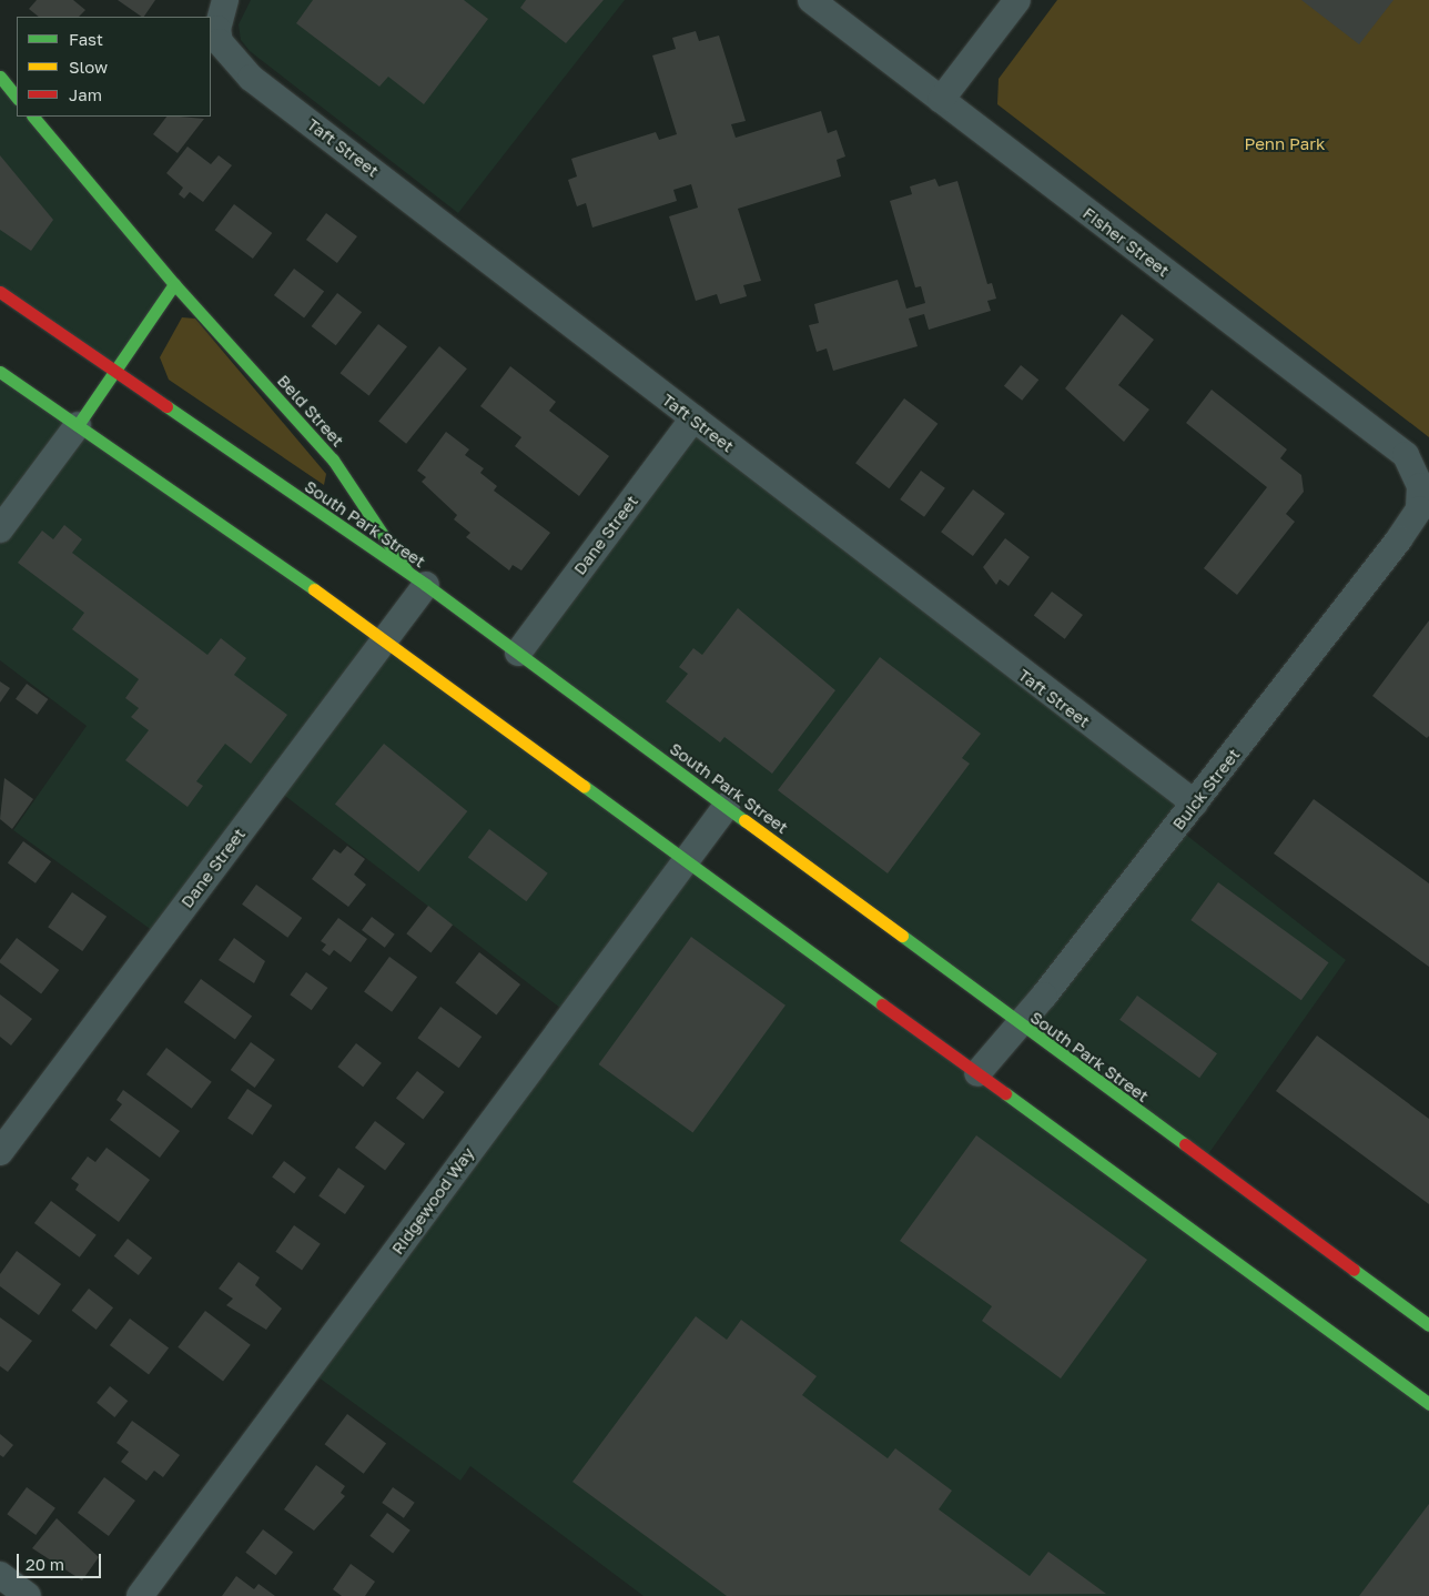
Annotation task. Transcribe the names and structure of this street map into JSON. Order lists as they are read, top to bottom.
{
  "streets": {
    "main road": ["Beld Street", "South Park Street"],
    "street": [
      "Taft Street",
      "Fisher Street",
      "Dane Street",
      "Buick Street",
      "Ridgewood Way"
    ]
  },
  "crossings": [
    ["Taft Street", "Dane Street"],
    ["Taft Street", "Buick Street"],
    ["Fisher Street", "Buick Street"],
    ["Beld Street", "South Park Street"],
    ["Beld Street", "Dane Street"],
    ["South Park Street", "Dane Street"],
    ["South Park Street", "Buick Street"],
    ["South Park Street", "Ridgewood Way"]
  ],
  "parks": ["Penn Park"],
  "legend": ["Fast", "Slow", "Jam"],
  "scale_bar": "20 m"
}
